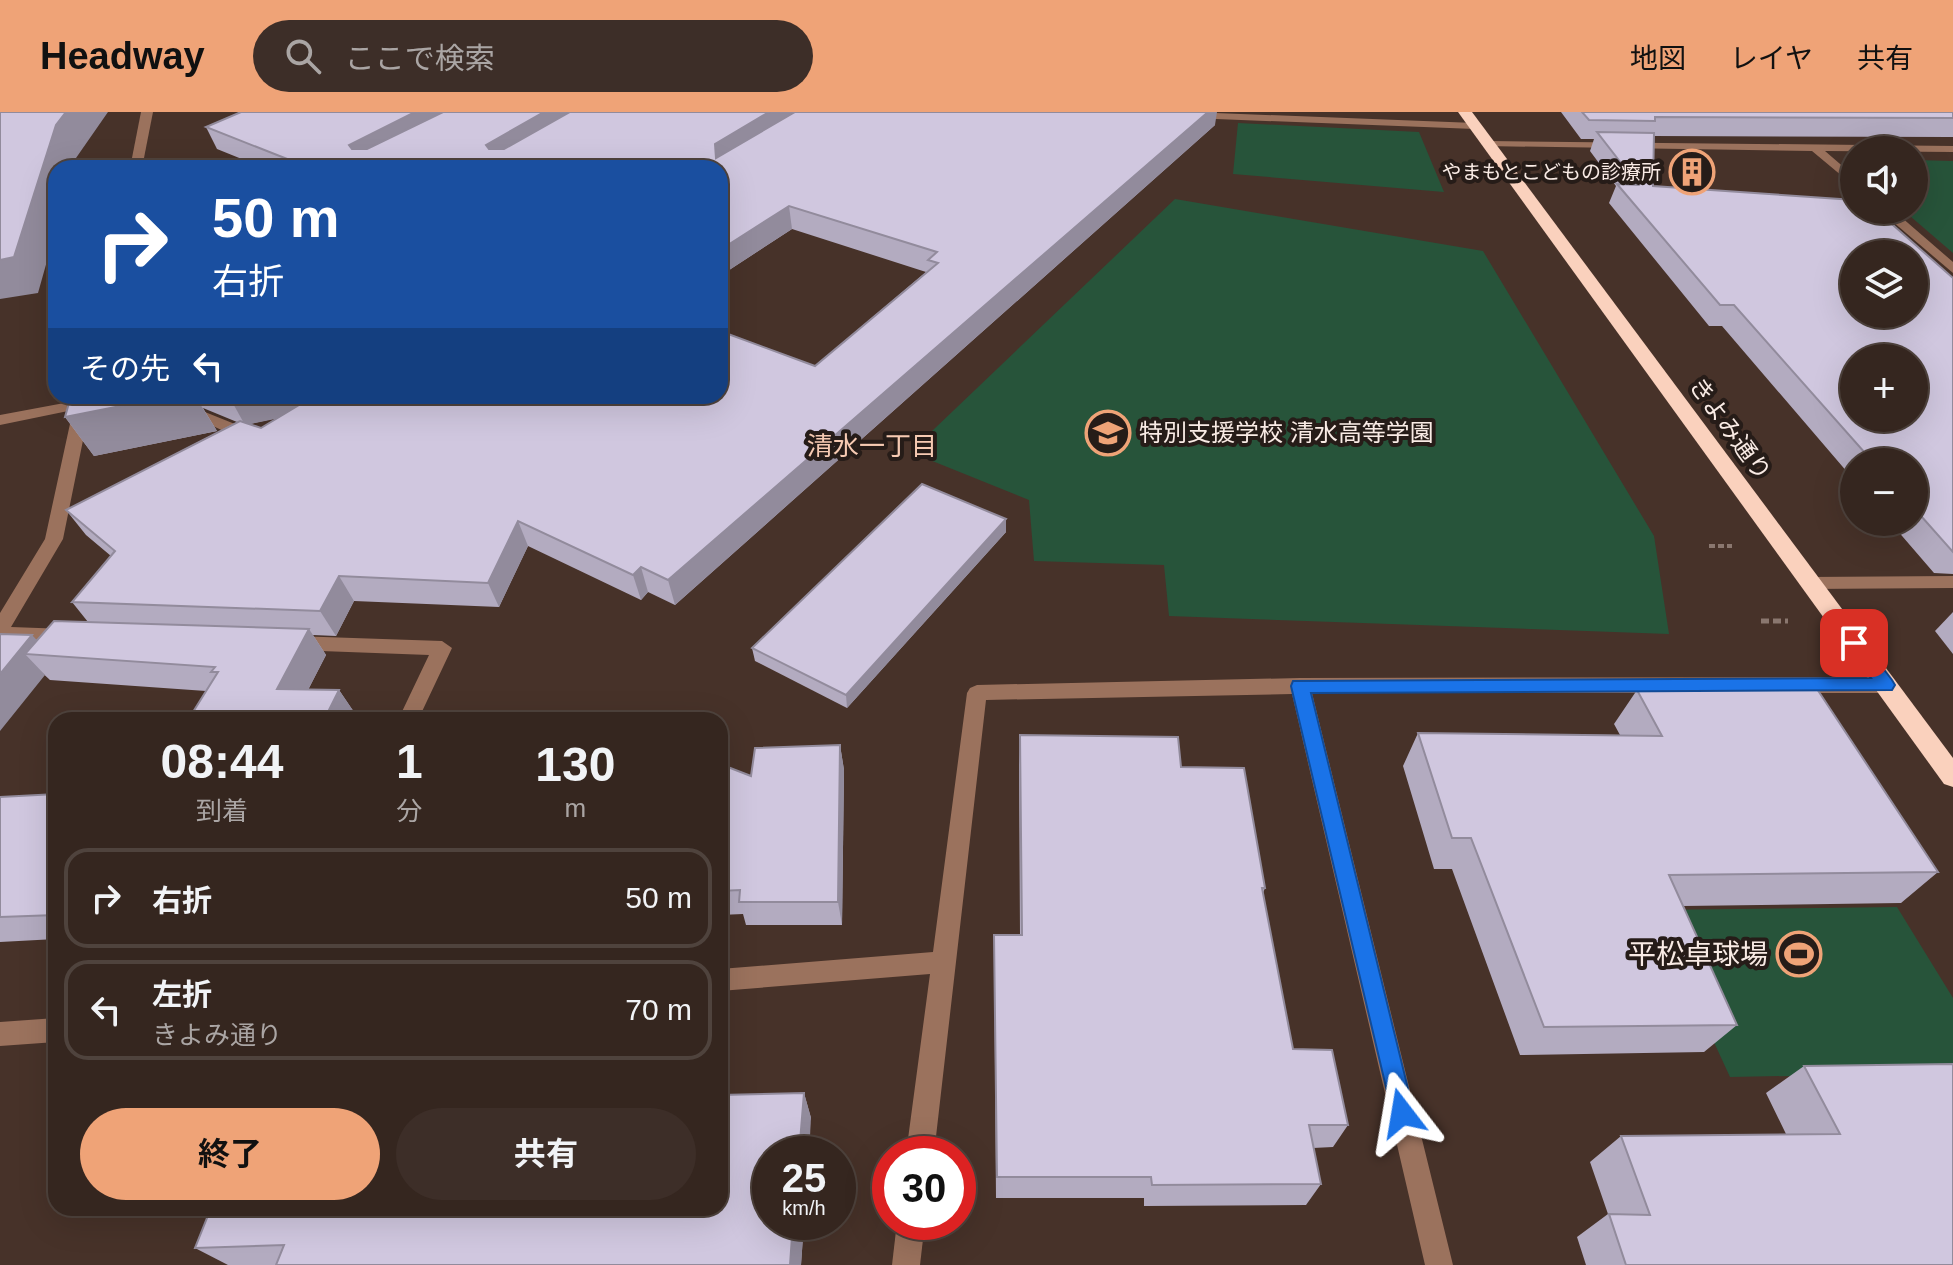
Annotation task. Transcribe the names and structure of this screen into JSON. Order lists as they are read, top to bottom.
{
  "streets": {
    "highway": ["きよみ通り"]
  },
  "districts": ["清水一丁目"],
  "places": {
    "building": ["やまもとこどもの診療所"],
    "school or university": ["特別支援学校 清水高等学園"],
    "sports": ["平松卓球場"]
  },
  "page": {
    "header": "Headway",
    "search": "ここで検索",
    "nav": ["地図", "レイヤ", "共有"],
    "map_buttons": ["+", "−"],
    "turn": ["50 m", "右折"],
    "then": "その先",
    "eta": [
      "08:44",
      "到着",
      "1",
      "分",
      "130",
      "m"
    ],
    "list": [
      {
        "name": "右折",
        "value": "50 m"
      },
      {
        "name": "左折",
        "note": "きよみ通り",
        "value": "70 m"
      }
    ],
    "buttons": ["終了", "共有"],
    "speed": "25 km/h",
    "limit": "30"
  }
}
